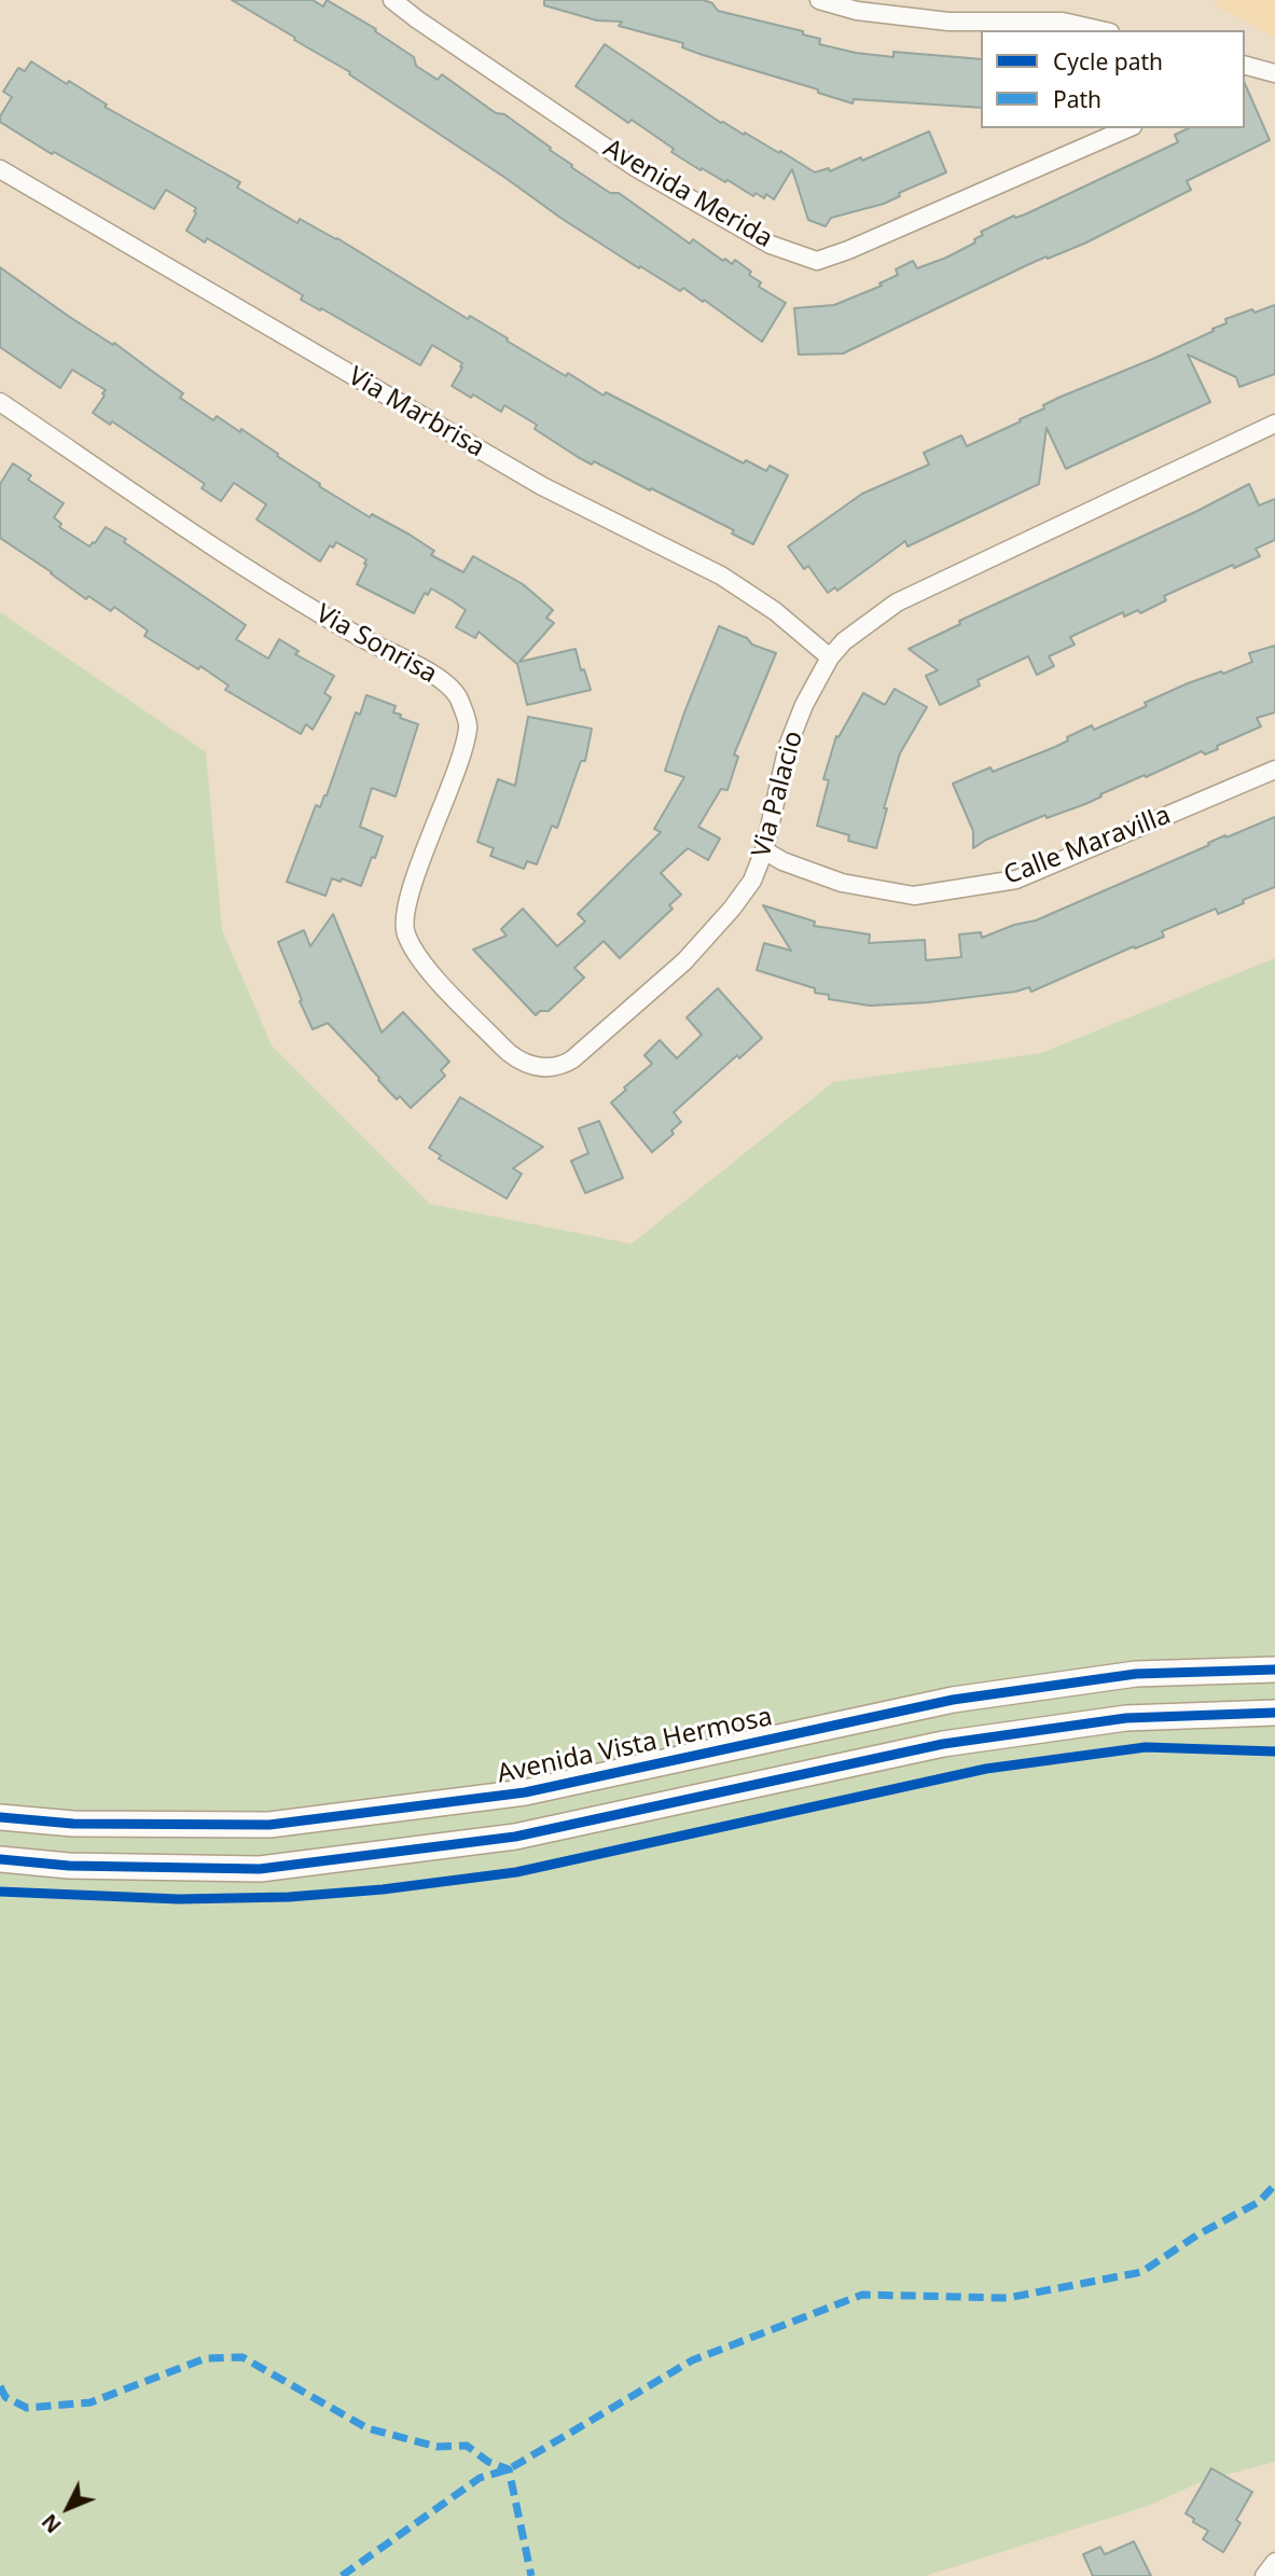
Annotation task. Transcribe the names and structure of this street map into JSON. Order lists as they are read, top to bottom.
{
  "streets": {
    "main road": ["Avenida Vista Hermosa"],
    "street": [
      "Avenida Merida",
      "Via Marbrisa",
      "Via Sonrisa",
      "Via Palacio",
      "Calle Maravilla"
    ]
  },
  "crossings": [
    ["Via Marbrisa", "Via Palacio"],
    ["Via Sonrisa", "Via Palacio"],
    ["Via Palacio", "Calle Maravilla"]
  ],
  "legend": ["Cycle path", "Path"],
  "north": "bottom left"
}
